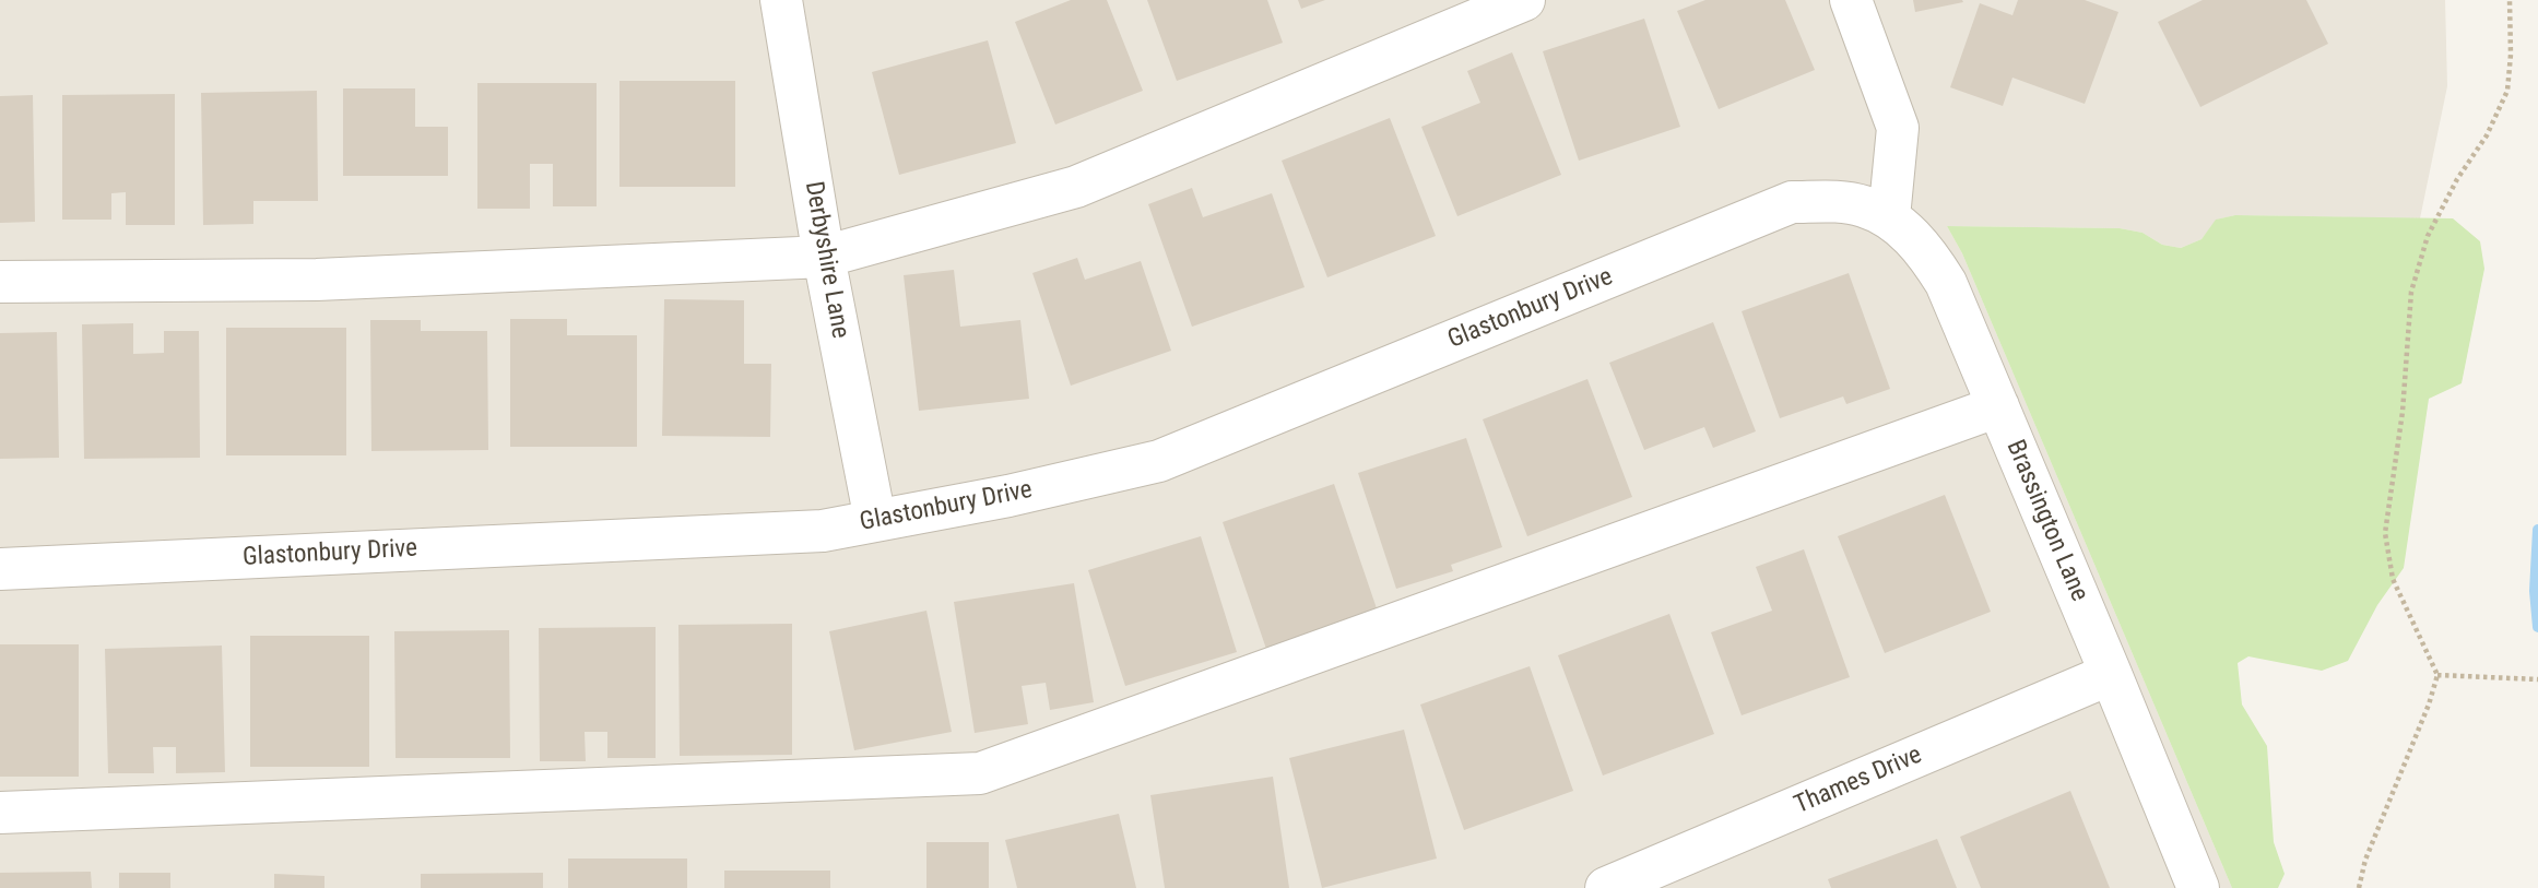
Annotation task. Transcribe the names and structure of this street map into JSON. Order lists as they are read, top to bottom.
{
  "streets": {
    "street": [
      "Derbyshire Lane",
      "Glastonbury Drive",
      "Brassington Lane",
      "Thames Drive"
    ]
  },
  "crossings": [
    ["Derbyshire Lane", "Glastonbury Drive"],
    ["Glastonbury Drive", "Brassington Lane"],
    ["Brassington Lane", "Thames Drive"]
  ]
}
